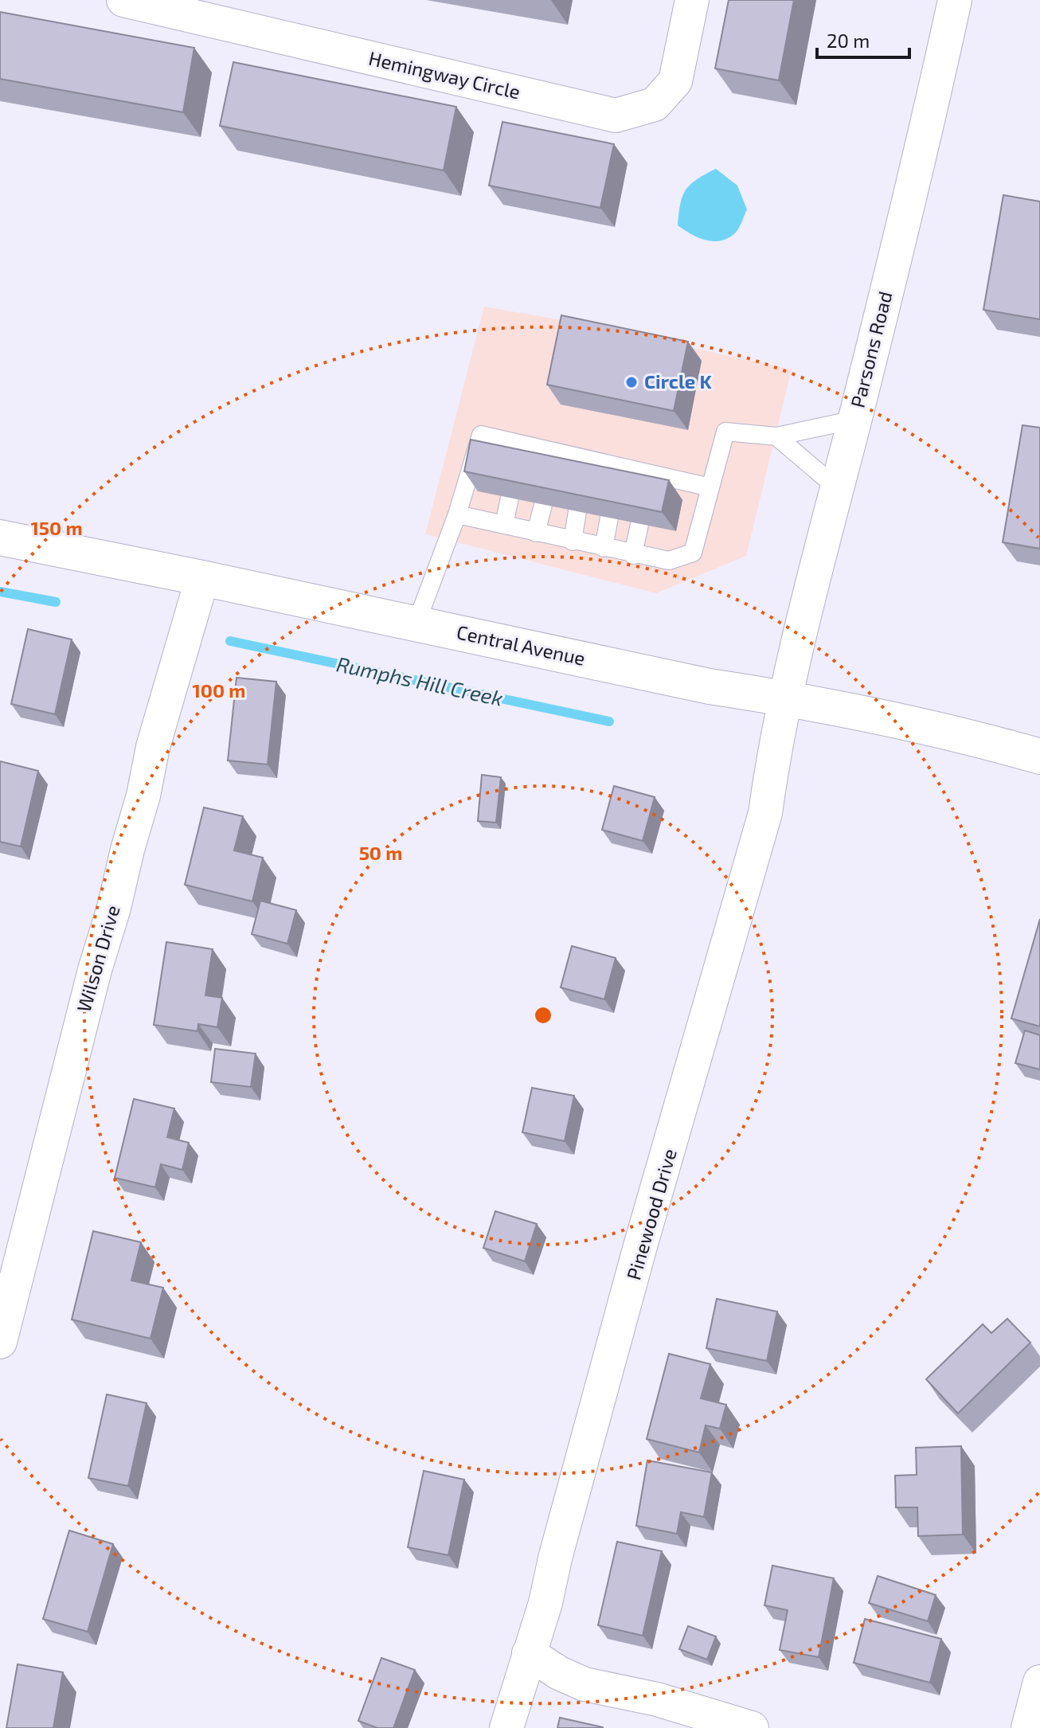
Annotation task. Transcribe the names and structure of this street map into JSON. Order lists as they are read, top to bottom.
{
  "streets": {
    "street": [
      "Hemingway Circle",
      "Parsons Road",
      "Central Avenue",
      "Wilson Drive",
      "Pinewood Drive"
    ]
  },
  "crossings": [
    ["Parsons Road", "Central Avenue"],
    ["Parsons Road", "Pinewood Drive"],
    ["Central Avenue", "Wilson Drive"],
    ["Central Avenue", "Pinewood Drive"]
  ],
  "water": ["Rumphs Hill Creek"],
  "places": ["Circle K"],
  "scale_bar": "20 m",
  "rings": ["150 m", "100 m", "50 m"]
}
